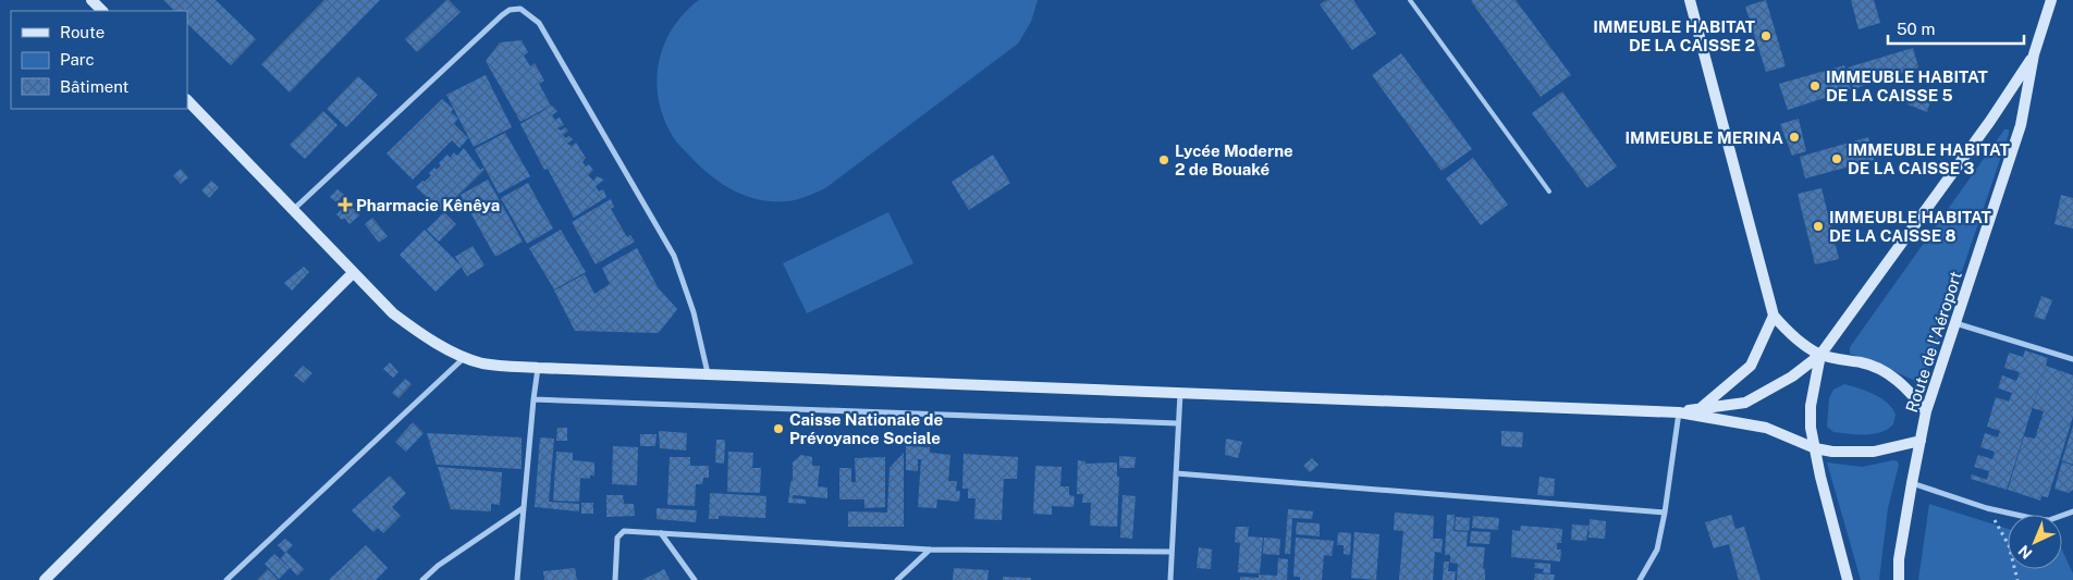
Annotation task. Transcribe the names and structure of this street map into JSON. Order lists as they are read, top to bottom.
{
  "streets": {
    "street": ["Route de l'Aéroport"]
  },
  "places": {
    "other": [
      "IMMEUBLE HABITAT DE LA CAISSE 2",
      "IMMEUBLE HABITAT DE LA CAISSE 5",
      "IMMEUBLE MERINA",
      "IMMEUBLE HABITAT DE LA CAISSE 3",
      "Lycée Moderne 2 de Bouaké",
      "IMMEUBLE HABITAT DE LA CAISSE 8",
      "Caisse Nationale de Prévoyance Sociale"
    ],
    "health": ["Pharmacie Kênêya"]
  },
  "legend": ["Route", "Parc", "Bâtiment"],
  "scale_bar": "50 m",
  "north": "bottom left"
}
